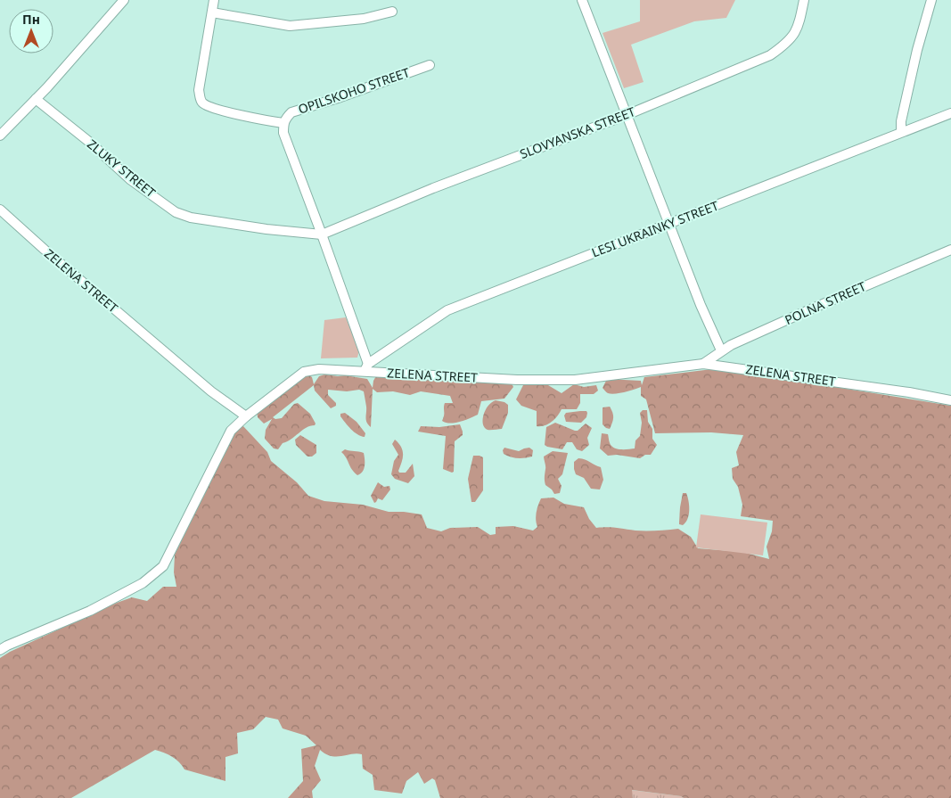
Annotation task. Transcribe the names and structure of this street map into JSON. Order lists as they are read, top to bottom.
{
  "streets": {
    "street": [
      "OPILSKOHO STREET",
      "SLOVYANSKA STREET",
      "ZLUKY STREET",
      "LESI UKRAINKY STREET",
      "ZELENA STREET",
      "POLNA STREET"
    ]
  },
  "crossings": [
    ["SLOVYANSKA STREET", "ZLUKY STREET"],
    ["LESI UKRAINKY STREET", "ZELENA STREET"],
    ["ZELENA STREET", "POLNA STREET"]
  ],
  "north": "top"
}
